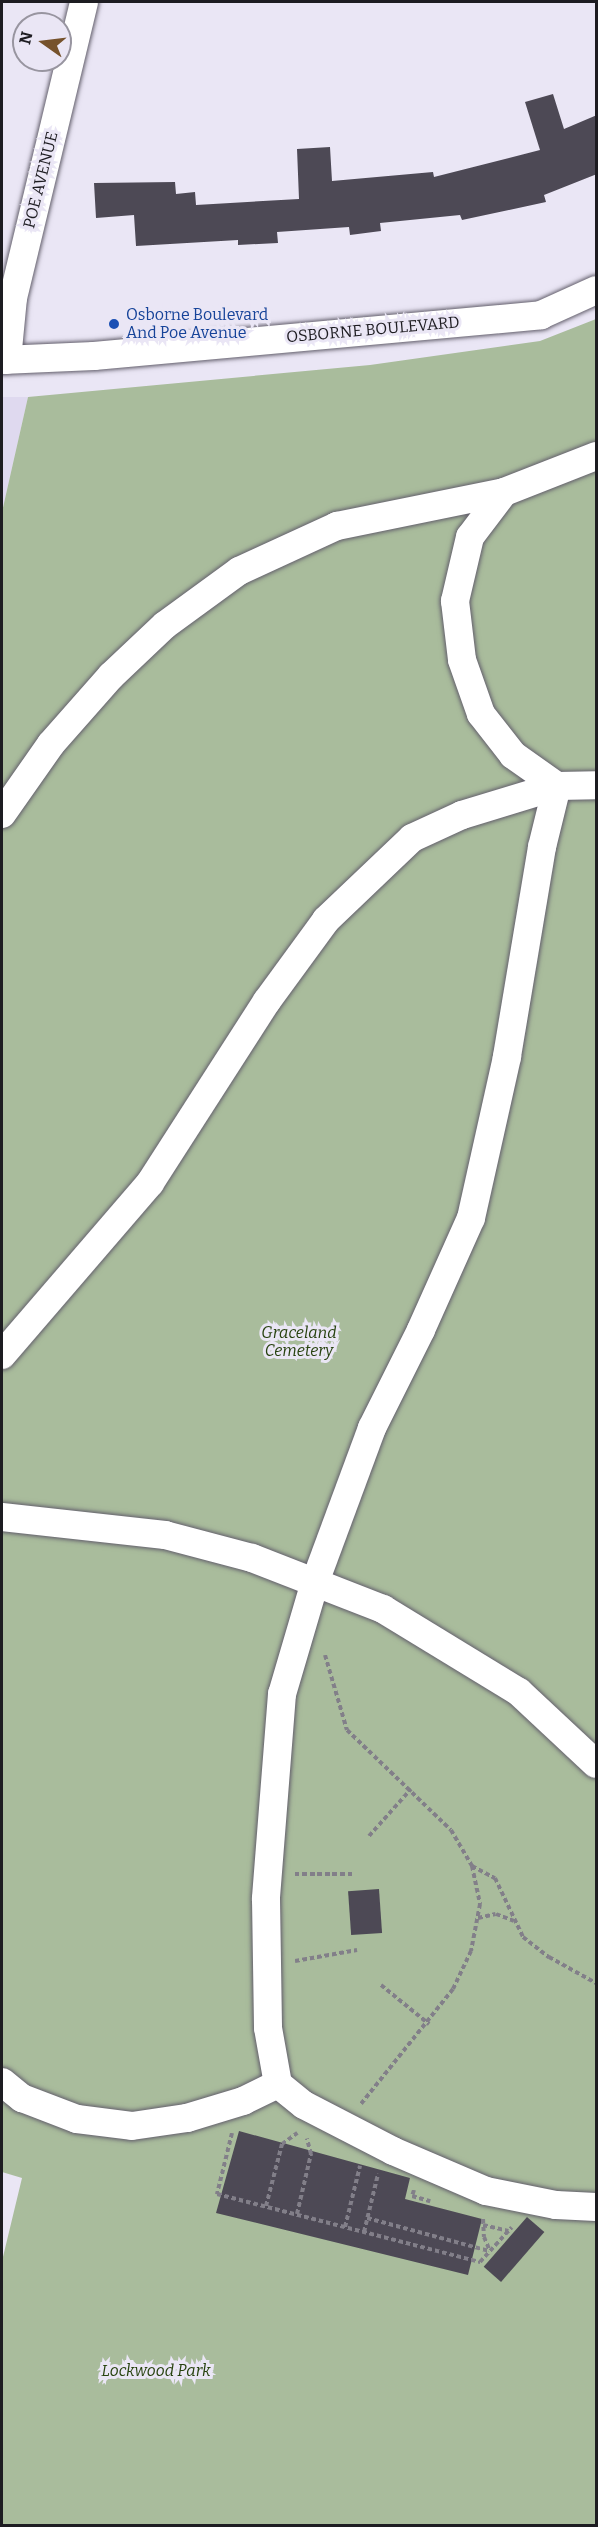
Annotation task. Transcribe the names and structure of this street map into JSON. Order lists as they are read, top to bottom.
{
  "streets": {
    "street": ["POE AVENUE", "OSBORNE BOULEVARD"]
  },
  "crossings": [
    ["POE AVENUE", "OSBORNE BOULEVARD"]
  ],
  "parks": ["Graceland Cemetery", "Lockwood Park"],
  "places": ["Osborne Boulevard And Poe Avenue"],
  "north": "left"
}
